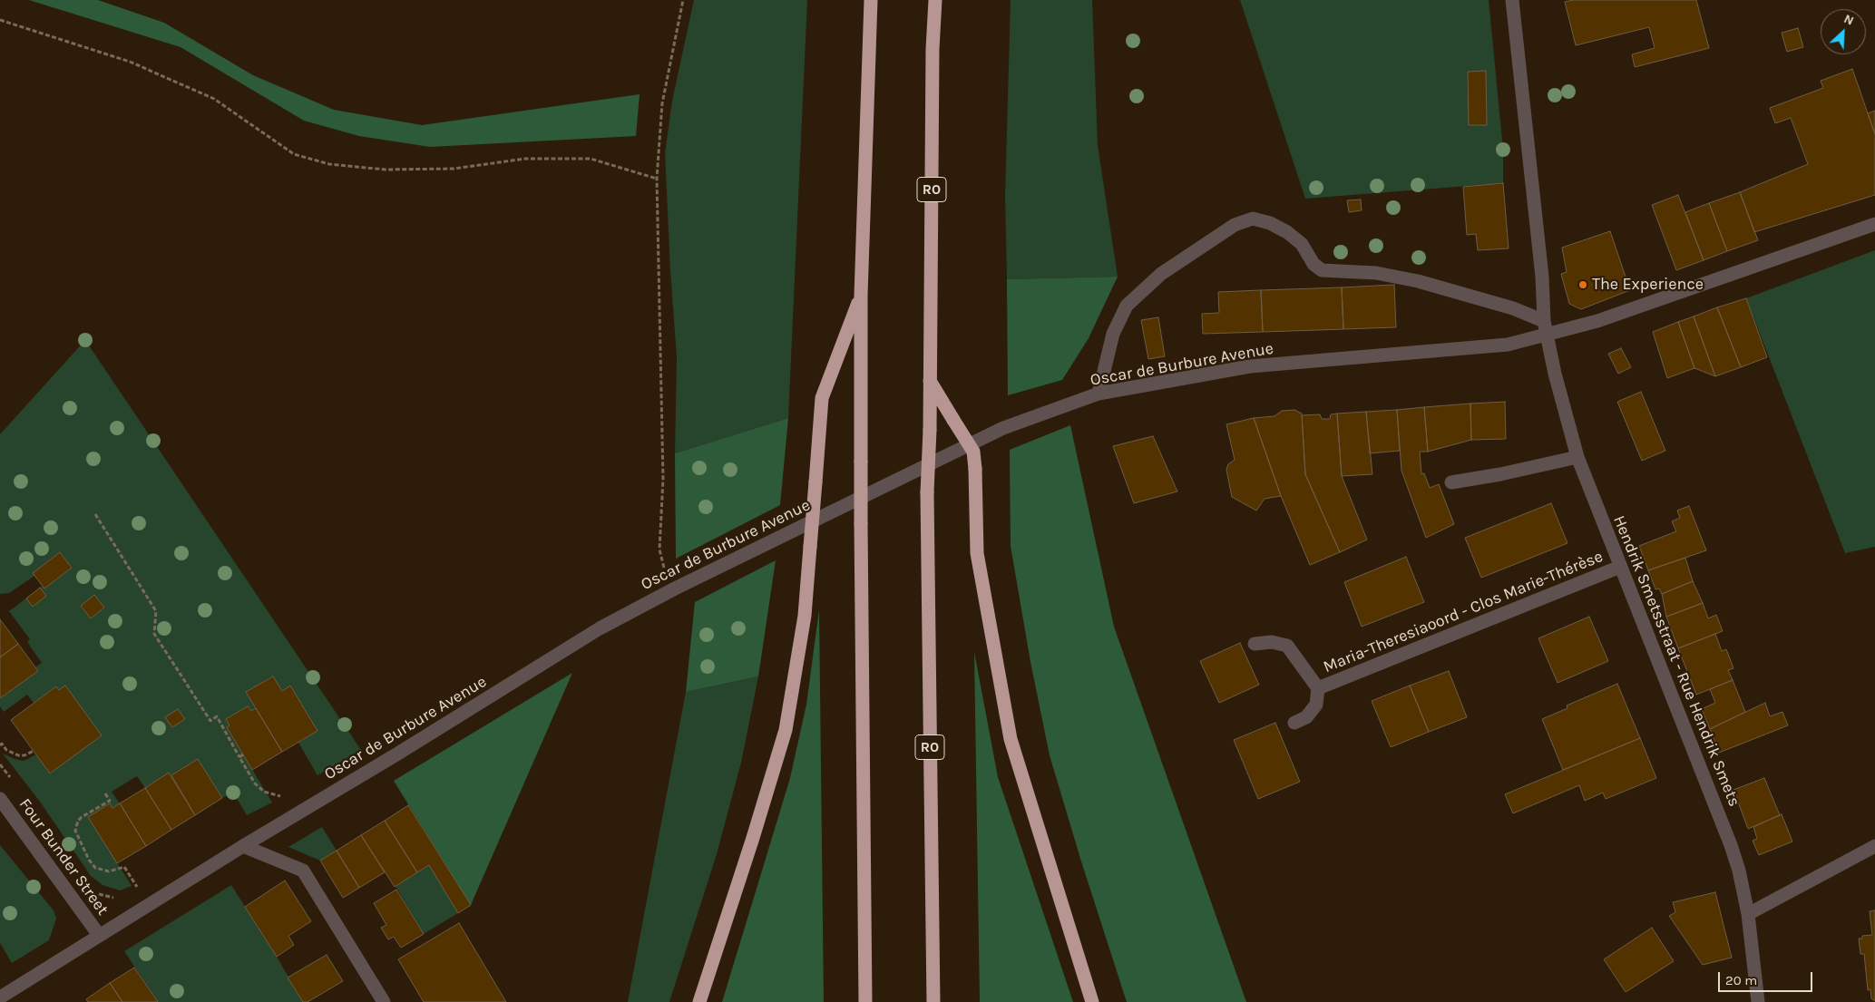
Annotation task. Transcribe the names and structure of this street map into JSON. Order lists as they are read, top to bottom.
{
  "streets": {
    "highway": ["R0"],
    "street": [
      "Oscar de Burbure Avenue",
      "Maria-Theresiaoord - Clos Marie-Thérèse",
      "Hendrik Smetsstraat - Rue Hendrik Smets",
      "Four Bunder Street"
    ]
  },
  "crossings": [
    ["Oscar de Burbure Avenue", "Hendrik Smetsstraat - Rue Hendrik Smets"],
    ["Oscar de Burbure Avenue", "Four Bunder Street"],
    ["Maria-Theresiaoord - Clos Marie-Thérèse", "Hendrik Smetsstraat - Rue Hendrik Smets"]
  ],
  "places": ["The Experience"],
  "scale_bar": "20 m",
  "north": "top right"
}
